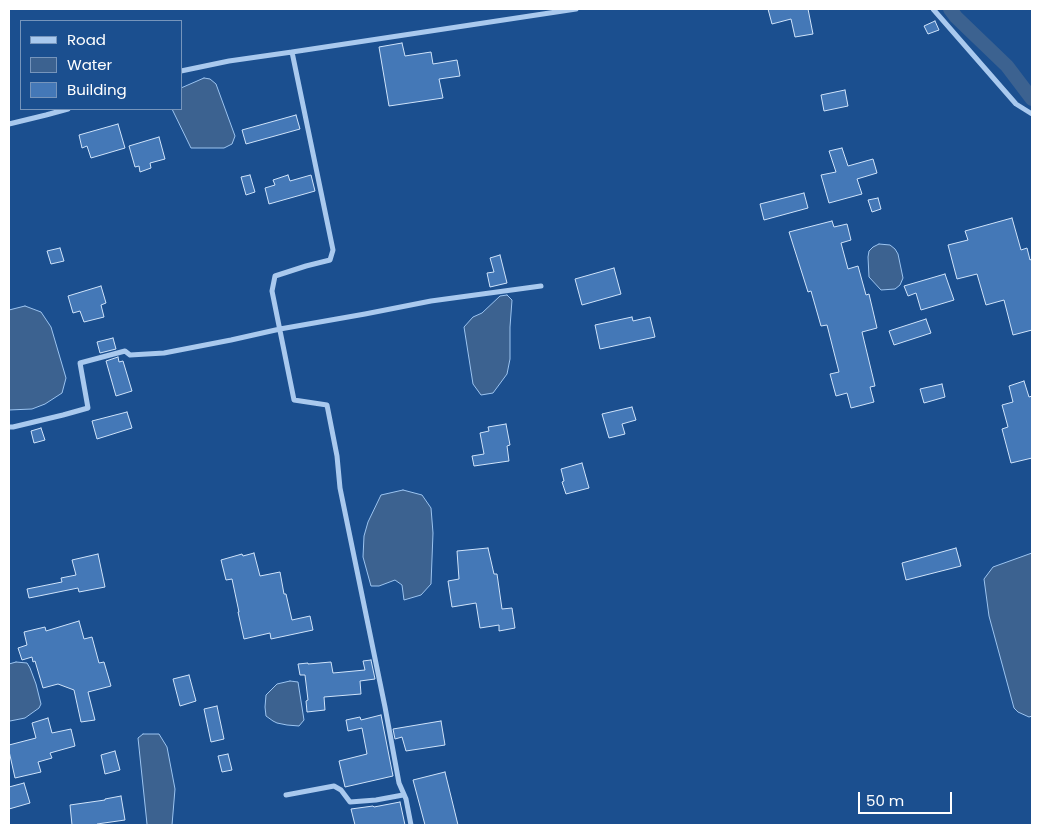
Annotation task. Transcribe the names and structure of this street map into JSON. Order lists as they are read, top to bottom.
{
  "legend": ["Road", "Water", "Building"],
  "scale_bar": "50 m"
}
